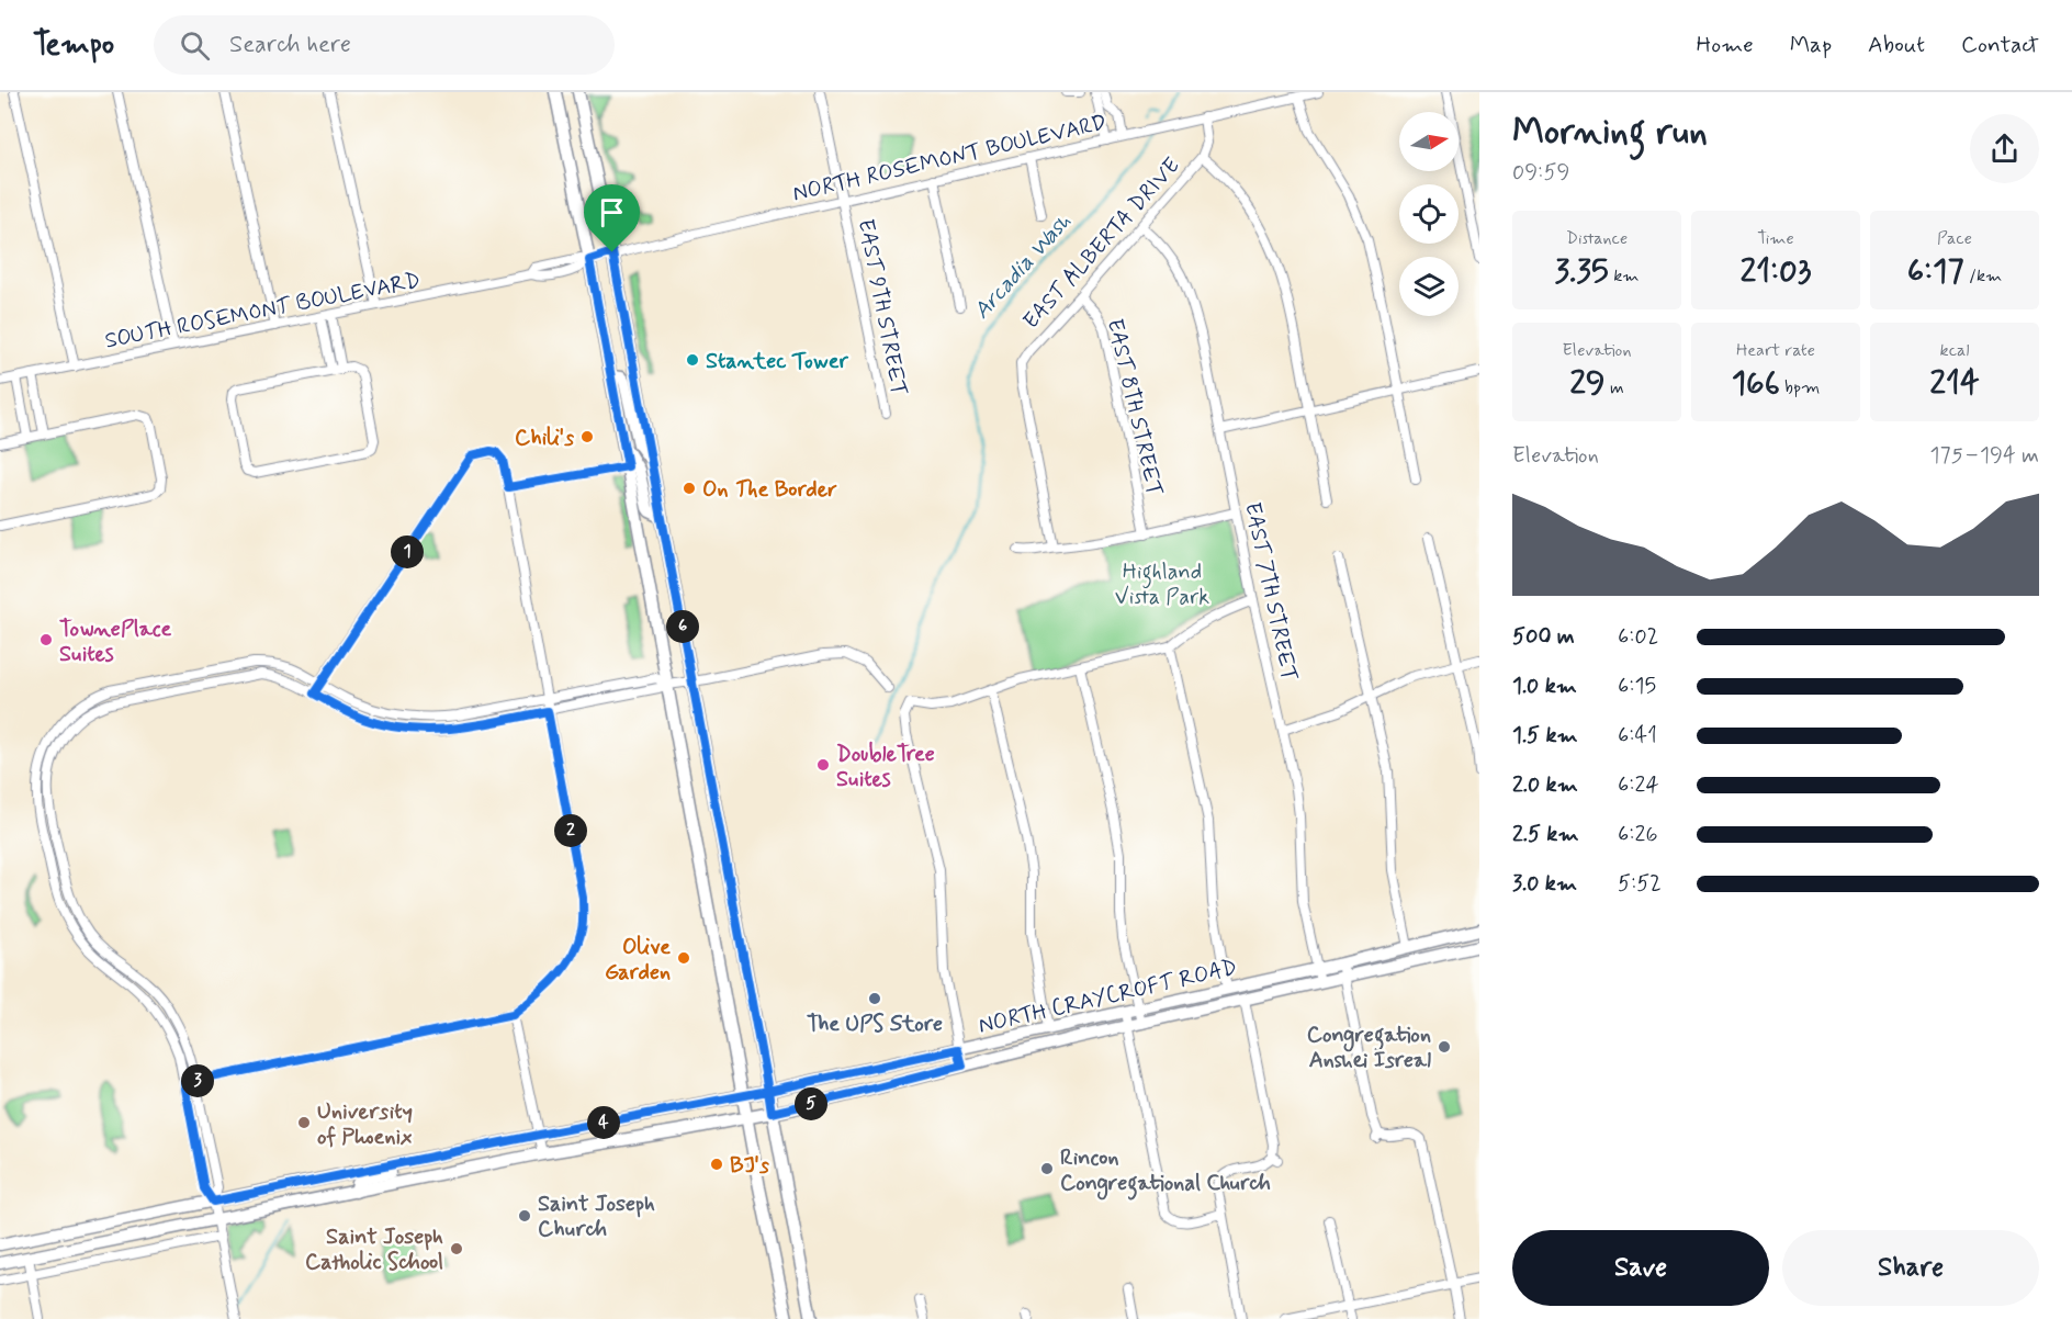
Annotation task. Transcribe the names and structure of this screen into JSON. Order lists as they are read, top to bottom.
{
  "streets": {
    "main road": ["NORTH CRAYCROFT ROAD"],
    "street": [
      "NORTH ROSEMONT BOULEVARD",
      "EAST ALBERTA DRIVE",
      "EAST 9TH STREET",
      "SOUTH ROSEMONT BOULEVARD",
      "EAST 8TH STREET",
      "EAST 7TH STREET"
    ]
  },
  "crossings": [
    ["NORTH ROSEMONT BOULEVARD", "EAST ALBERTA DRIVE"],
    ["NORTH ROSEMONT BOULEVARD", "EAST 9TH STREET"],
    ["NORTH ROSEMONT BOULEVARD", "SOUTH ROSEMONT BOULEVARD"],
    ["EAST ALBERTA DRIVE", "EAST 8TH STREET"],
    ["EAST ALBERTA DRIVE", "EAST 7TH STREET"],
    ["EAST 7TH STREET", "NORTH CRAYCROFT ROAD"]
  ],
  "water": ["Arcadia Wash"],
  "parks": ["Highland Vista Park"],
  "places": [
    "Stantec Tower",
    "Chili's",
    "On The Border",
    "TownePlace Suites",
    "DoubleTree Suites",
    "Olive Garden",
    "The UPS Store",
    "Congregation Anshei Isreal",
    "University of Phoenix",
    "BJ's",
    "Rincon Congregational Church",
    "Saint Joseph Church",
    "Saint Joseph Catholic School"
  ],
  "north": "right",
  "page": {
    "header": "Tempo",
    "search": "Search here",
    "nav": [
      "Home",
      "Map",
      "About",
      "Contact"
    ],
    "heading": ["Morning run", "09:59"],
    "stats": [
      ["Distance", "3.35 km"],
      ["Time", "21:03"],
      ["Pace", "6:17 /km"],
      ["Elevation", "29 m"],
      ["Heart rate", "166 bpm"],
      ["kcal", "214"]
    ],
    "chart": ["Elevation", "175–194 m"],
    "pins": [
      "1",
      "6",
      "2",
      "3",
      "5",
      "4"
    ],
    "list": [
      {
        "name": "500 m",
        "note": "6:02"
      },
      {
        "name": "1.0 km",
        "note": "6:15"
      },
      {
        "name": "1.5 km",
        "note": "6:41"
      },
      {
        "name": "2.0 km",
        "note": "6:24"
      },
      {
        "name": "2.5 km",
        "note": "6:26"
      },
      {
        "name": "3.0 km",
        "note": "5:52"
      }
    ],
    "buttons": ["Save", "Share"]
  }
}
